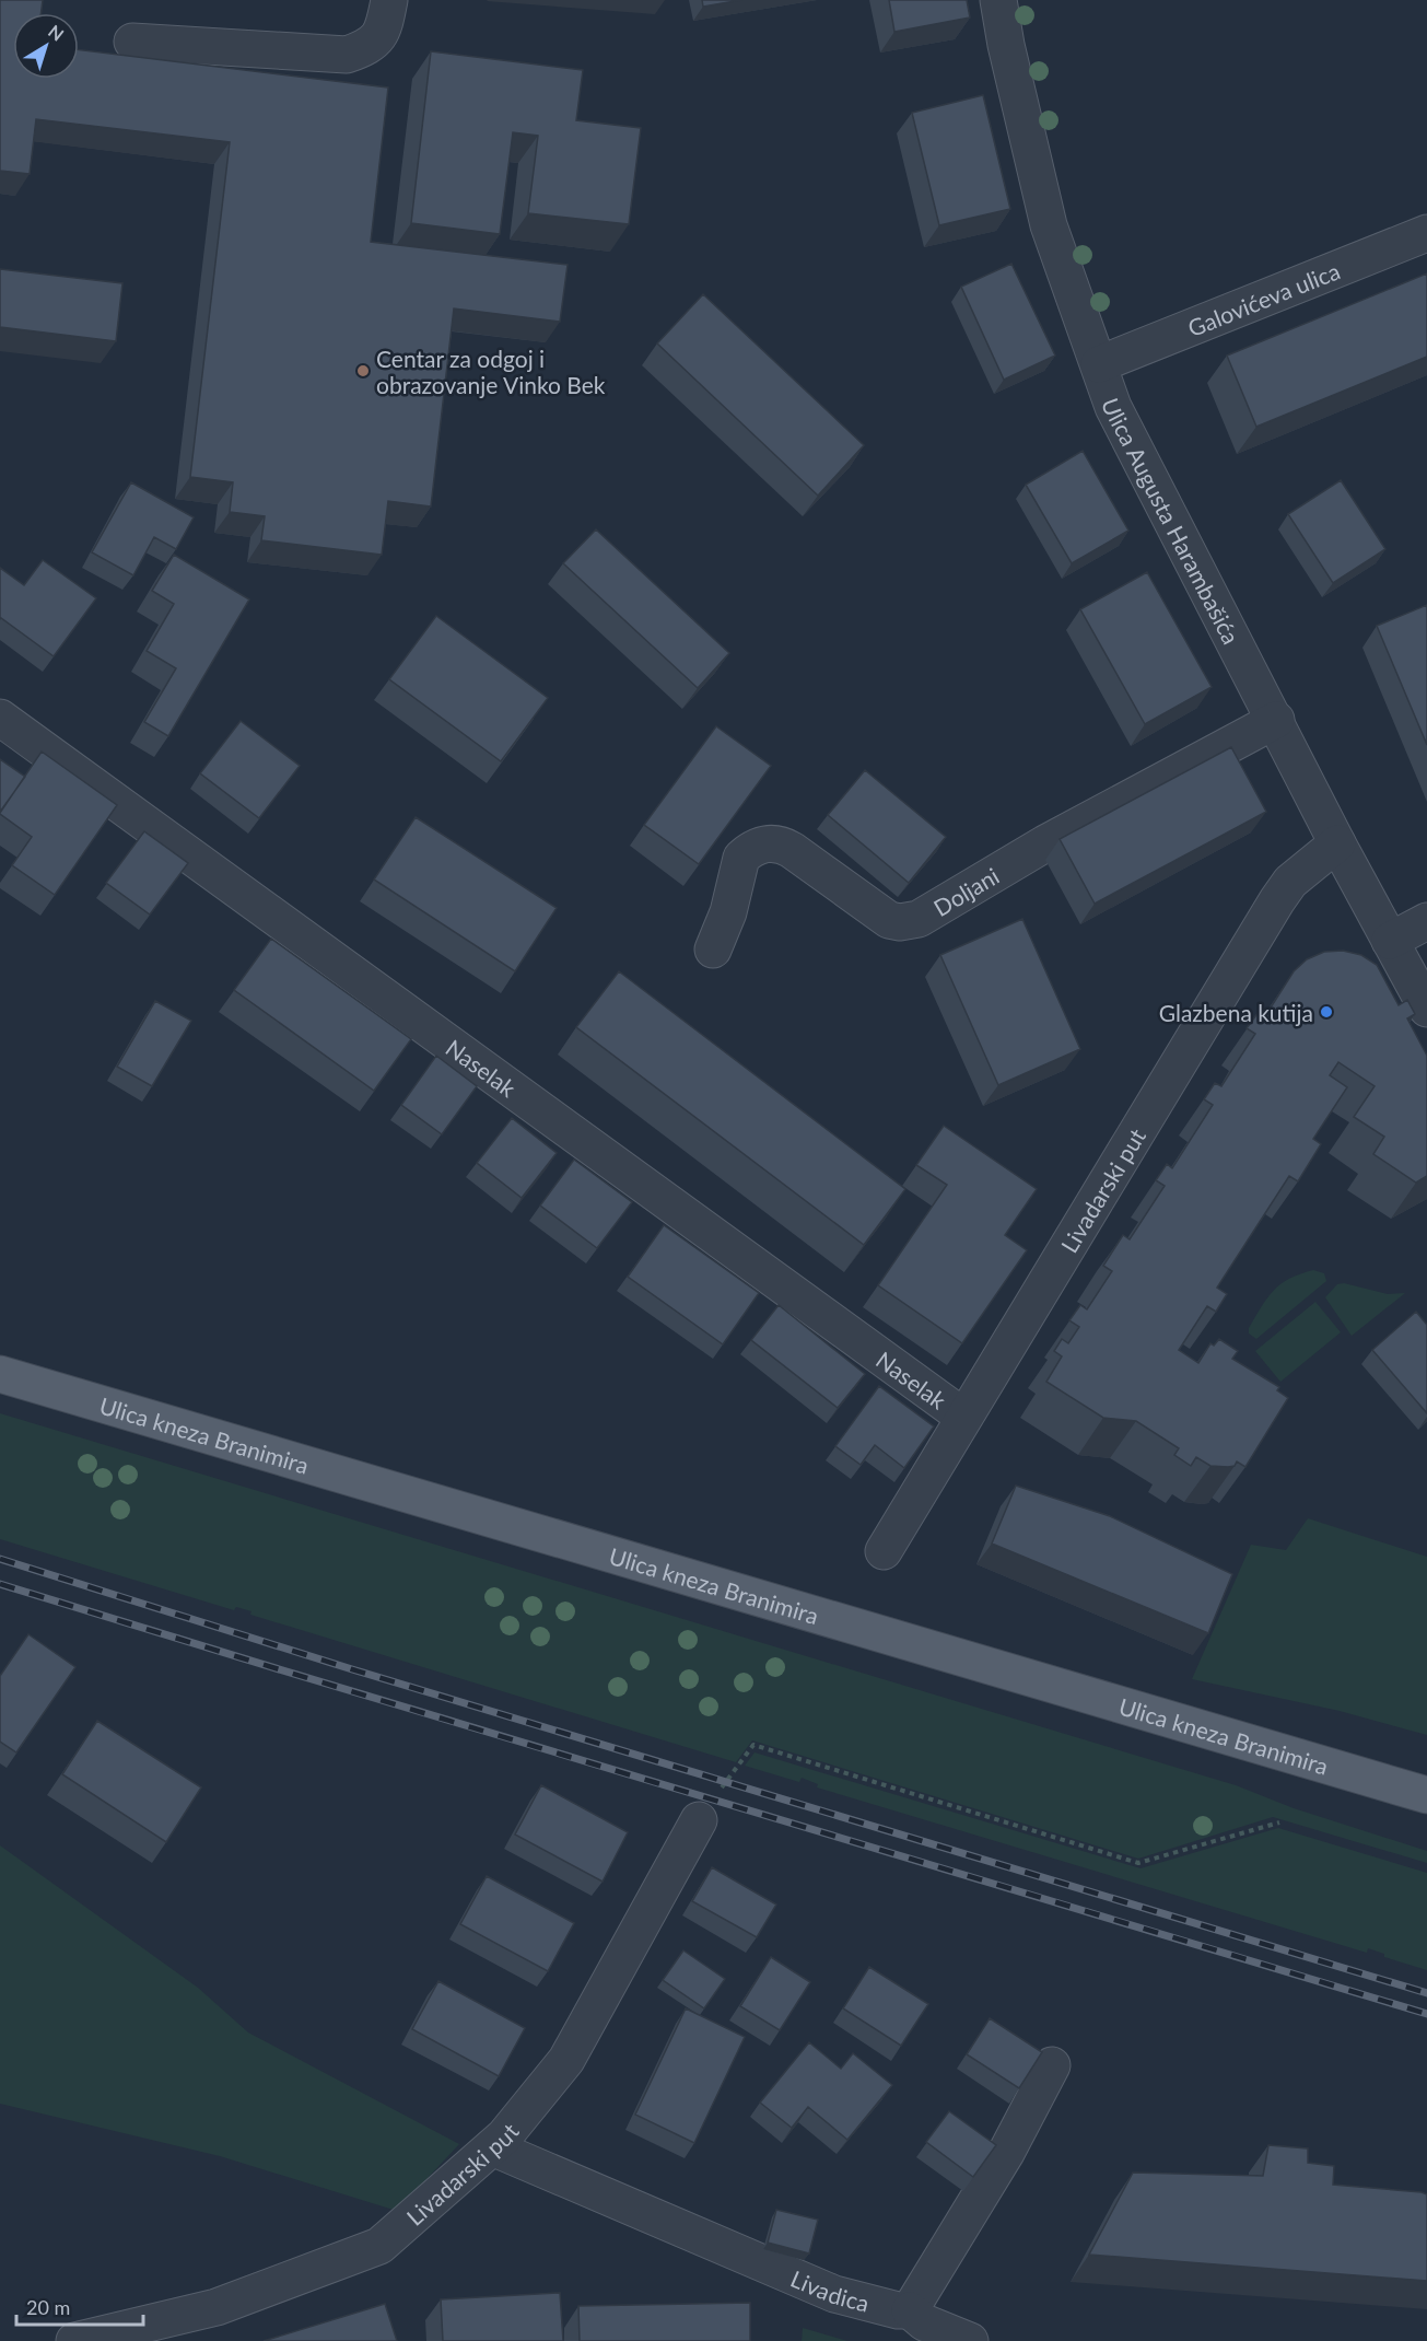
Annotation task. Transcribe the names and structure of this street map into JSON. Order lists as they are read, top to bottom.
{
  "streets": {
    "main road": ["Ulica kneza Branimira"],
    "street": [
      "Galovićeva ulica",
      "Ulica Augusta Harambašića",
      "Doljani",
      "Naselak",
      "Livadarski put",
      "Livadica"
    ]
  },
  "crossings": [
    ["Galovićeva ulica", "Ulica Augusta Harambašića"],
    ["Ulica Augusta Harambašića", "Doljani"],
    ["Ulica Augusta Harambašića", "Livadarski put"],
    ["Naselak", "Livadarski put"],
    ["Livadarski put", "Livadica"]
  ],
  "places": ["Centar za odgoj i obrazovanje Vinko Bek", "Glazbena kutija"],
  "scale_bar": "20 m",
  "north": "top right"
}
